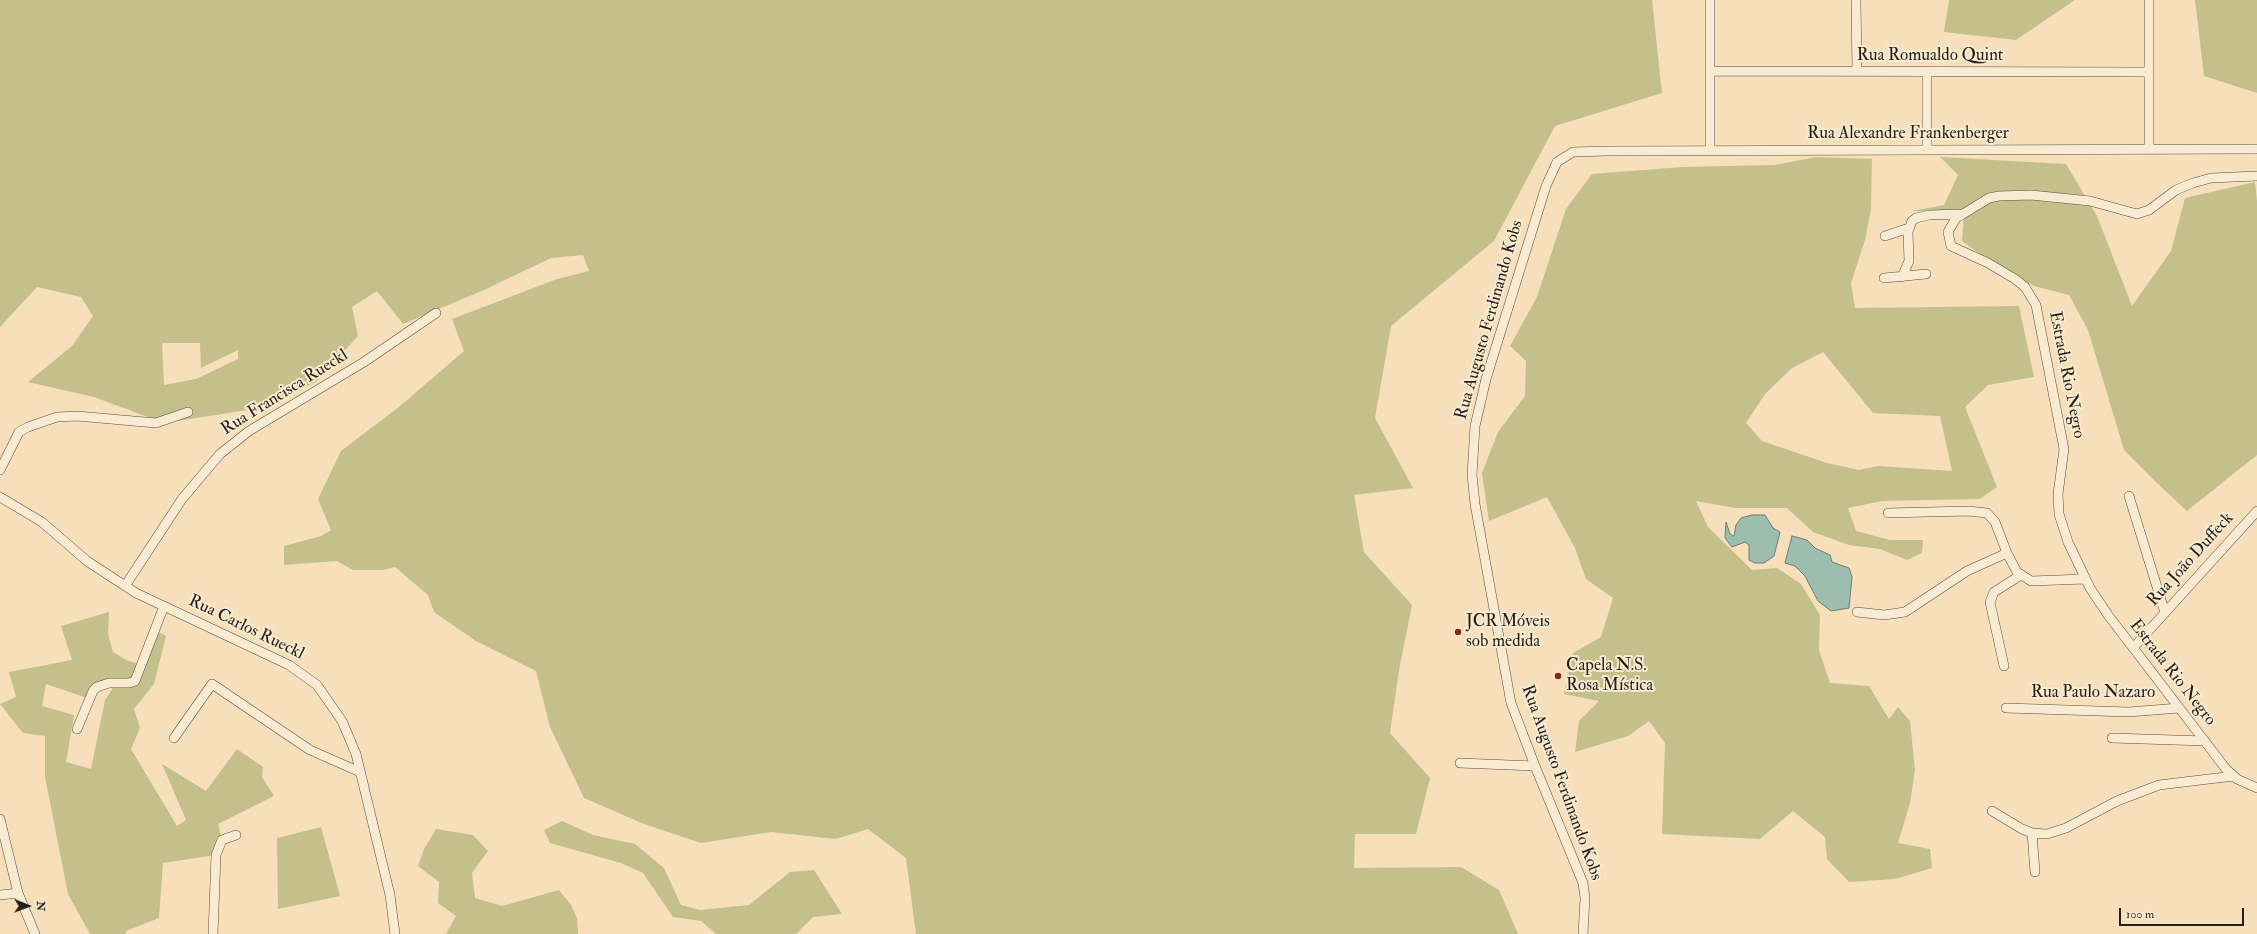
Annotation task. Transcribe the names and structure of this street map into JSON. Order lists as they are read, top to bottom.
{
  "streets": {
    "street": [
      "Rua Romualdo Quint",
      "Rua Alexandre Frankenberger",
      "Rua Augusto Ferdinando Kobs",
      "Estrada Rio Negro",
      "Rua Francisca Rueckl",
      "Rua João Duffeck",
      "Rua Carlos Rueckl",
      "Rua Paulo Nazaro"
    ]
  },
  "crossings": [
    ["Rua Alexandre Frankenberger", "Rua Augusto Ferdinando Kobs"],
    ["Estrada Rio Negro", "Rua João Duffeck"],
    ["Estrada Rio Negro", "Rua Paulo Nazaro"],
    ["Rua Francisca Rueckl", "Rua Carlos Rueckl"]
  ],
  "places": ["JCR Móveis sob medida", "Capela N.S. Rosa Mística"],
  "scale_bar": "100 m",
  "north": "right"
}
